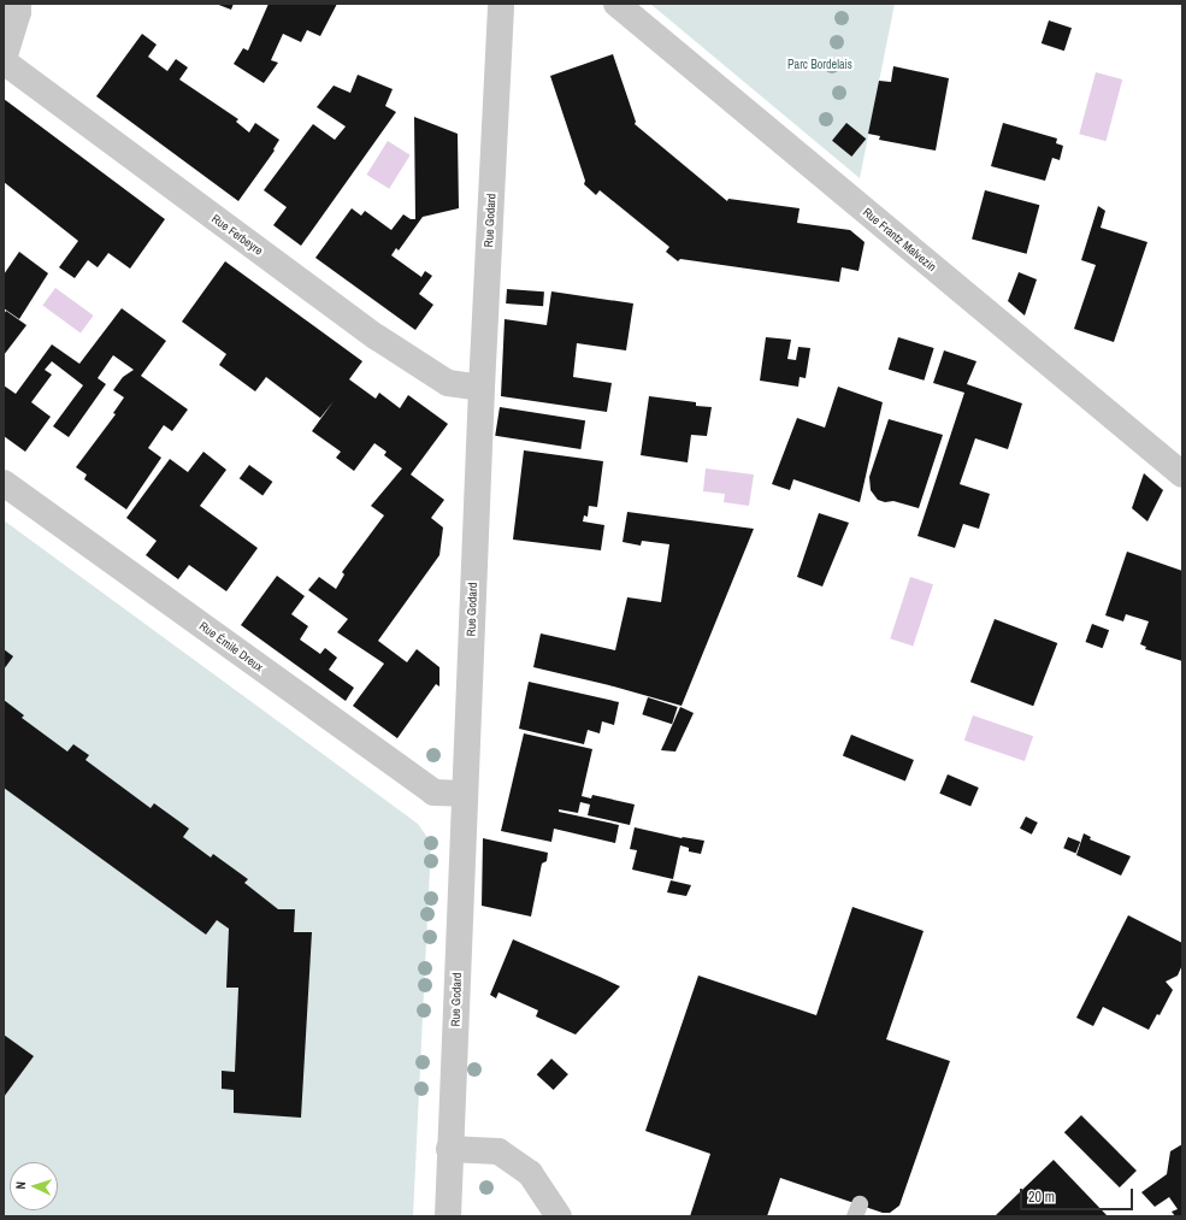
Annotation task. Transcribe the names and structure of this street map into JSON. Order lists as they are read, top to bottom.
{
  "streets": {
    "street": [
      "Rue Godard",
      "Rue Ferbeyre",
      "Rue Frantz Malvezin",
      "Rue Émile Dreux"
    ]
  },
  "crossings": [
    ["Rue Godard", "Rue Ferbeyre"],
    ["Rue Godard", "Rue Émile Dreux"]
  ],
  "parks": ["Parc Bordelais"],
  "scale_bar": "20 m",
  "north": "left"
}
